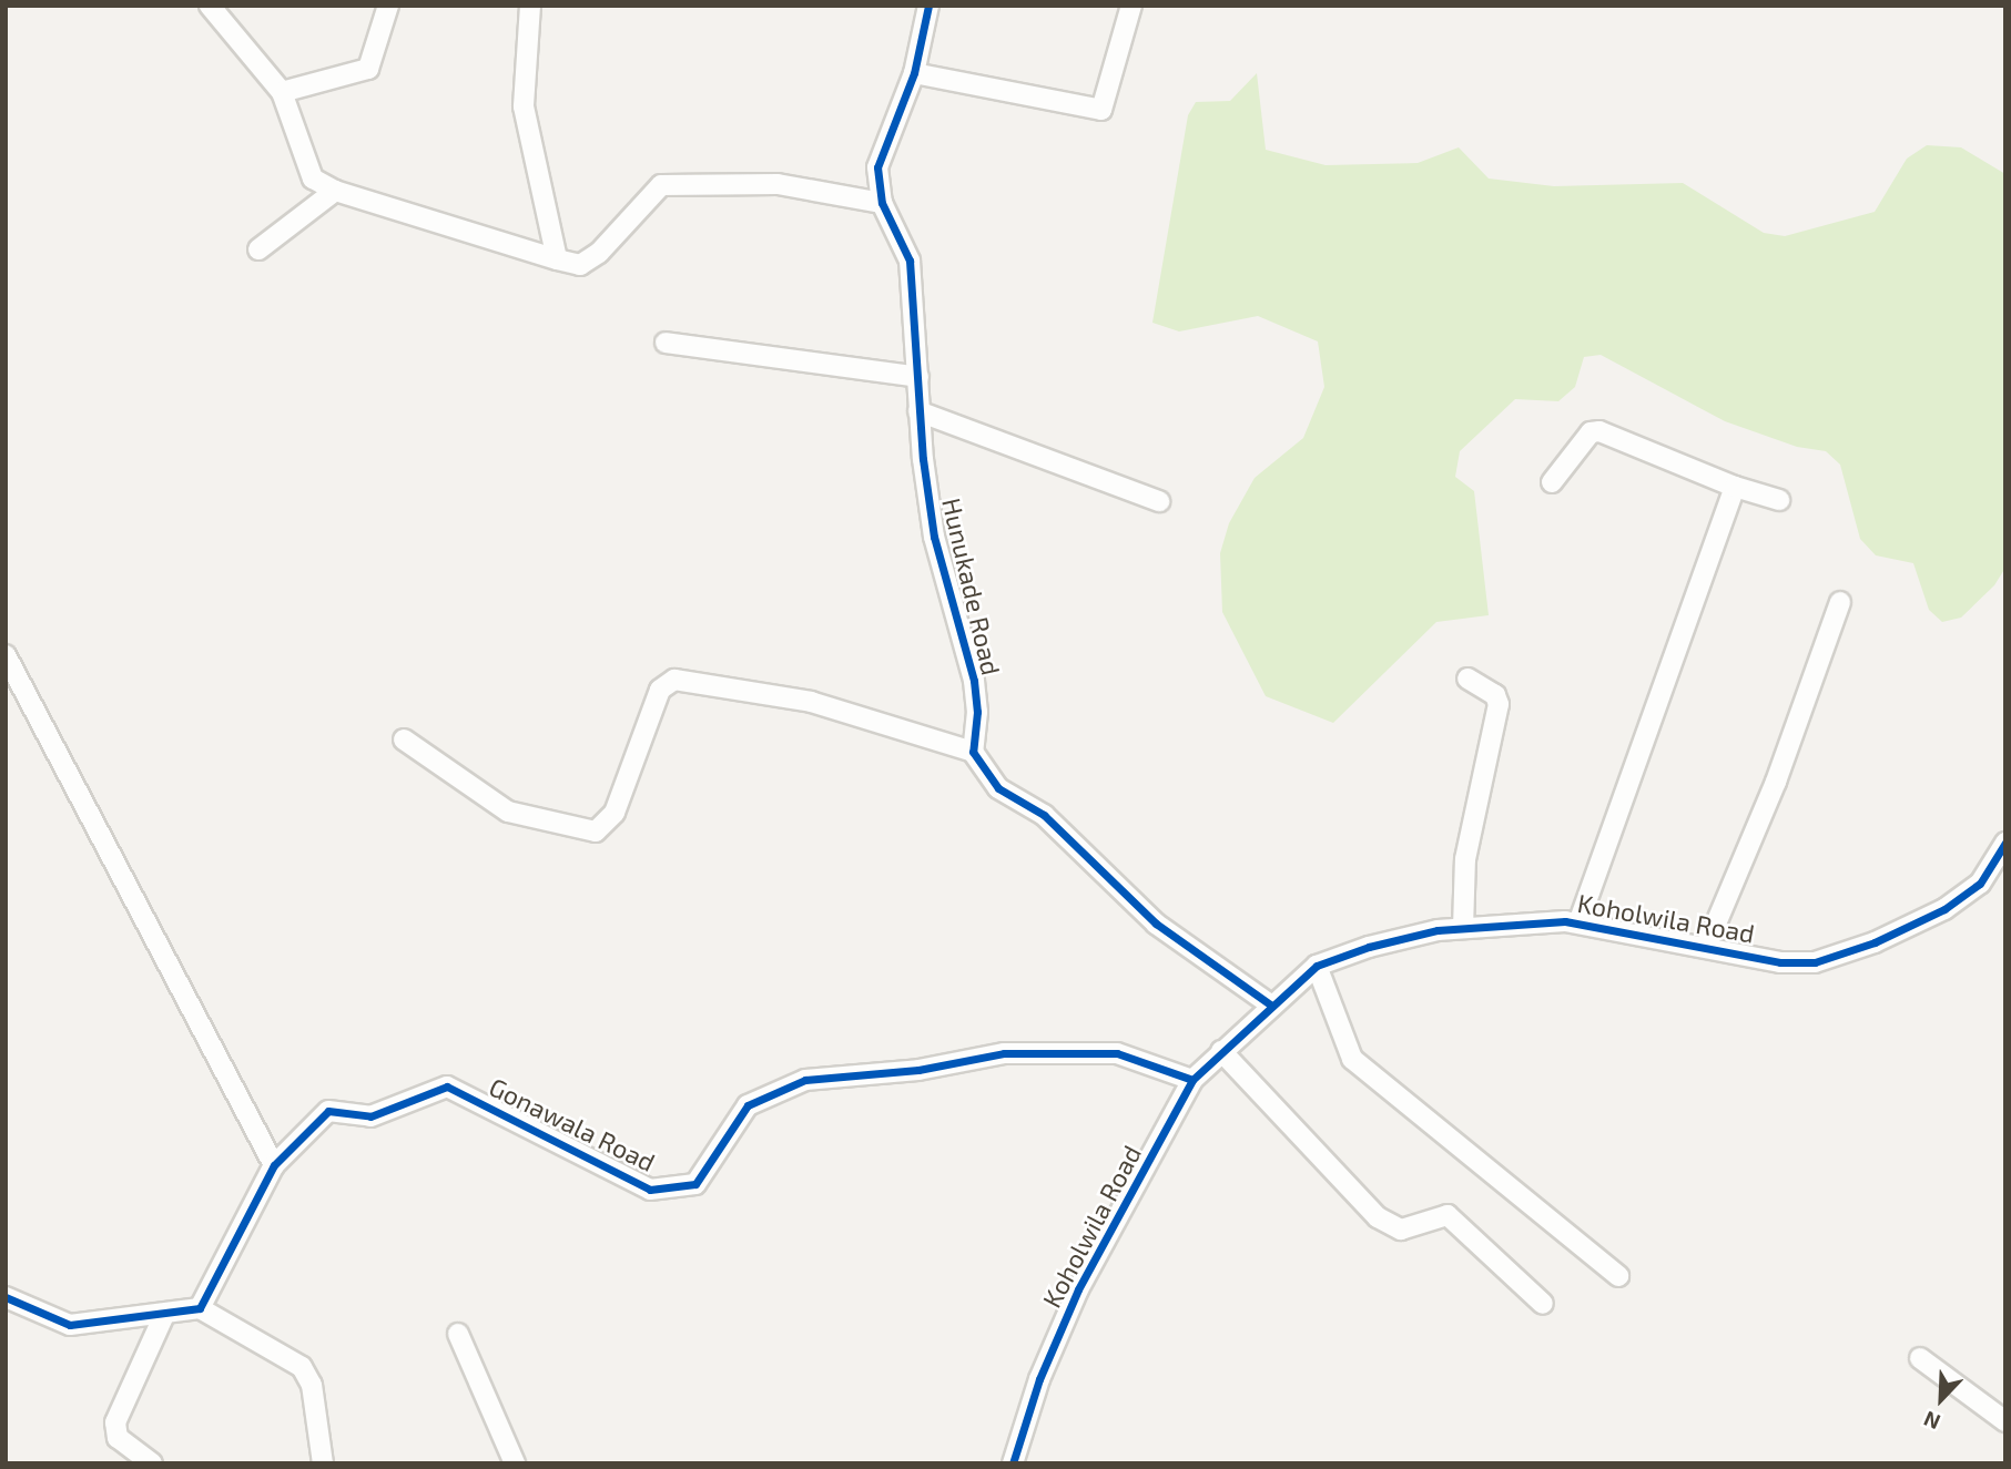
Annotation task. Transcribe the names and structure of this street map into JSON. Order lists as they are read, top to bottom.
{
  "streets": {
    "street": ["Hunukade Road", "Koholwila Road", "Gonawala Road"]
  },
  "crossings": [
    ["Koholwila Road", "Gonawala Road"]
  ],
  "north": "bottom left"
}
